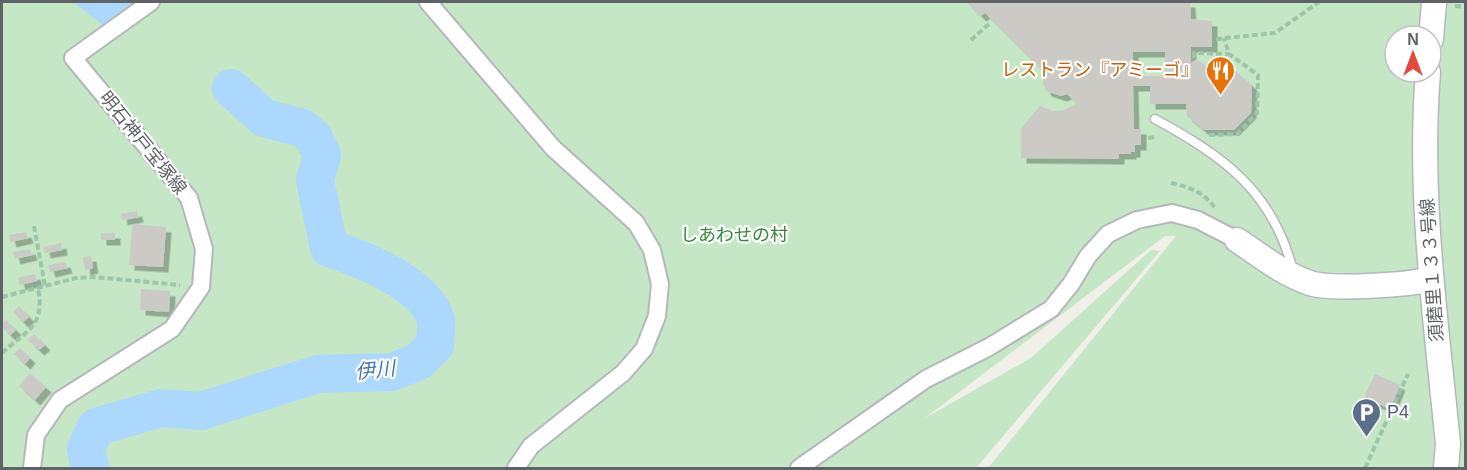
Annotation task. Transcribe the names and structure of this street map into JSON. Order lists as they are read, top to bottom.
{
  "streets": {
    "street": ["明石神戸宝塚線", "須磨里１３３号線"]
  },
  "water": ["伊川"],
  "parks": ["しあわせの村"],
  "places": {
    "restaurant": ["レストラン『アミーゴ』"],
    "parking": ["P4"]
  },
  "north": "top"
}
